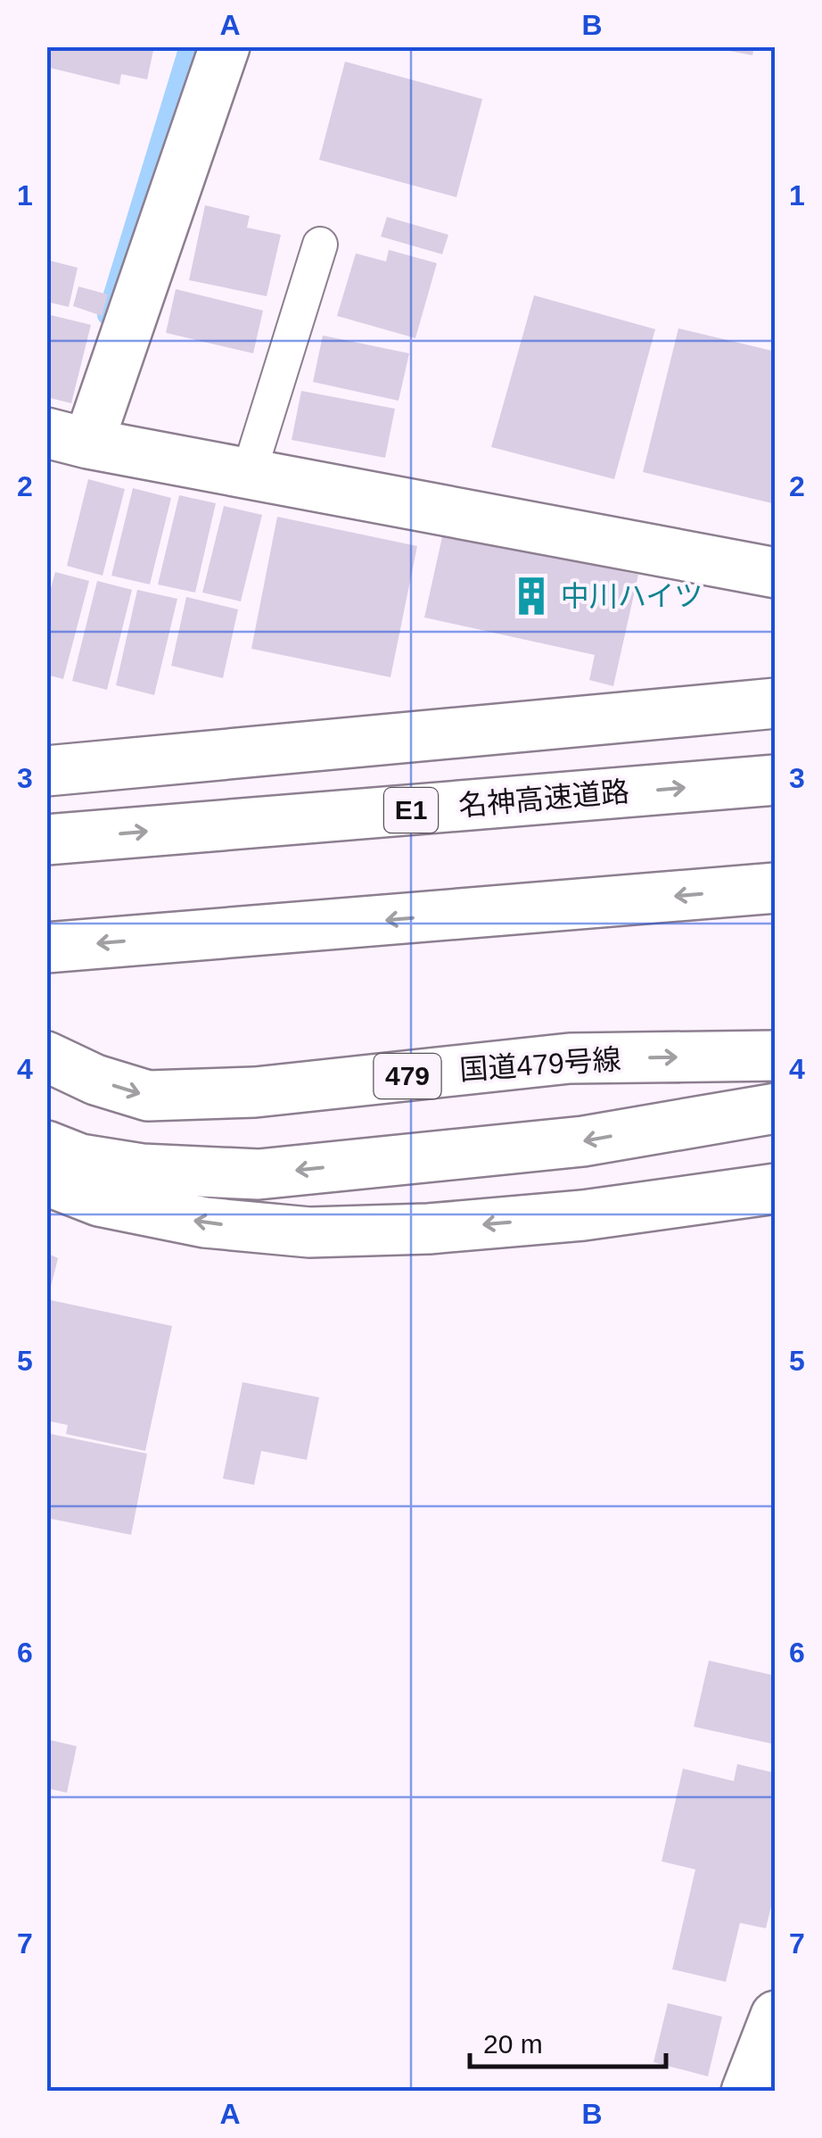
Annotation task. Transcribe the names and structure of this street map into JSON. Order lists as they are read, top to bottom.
{
  "streets": {
    "main road": [
      "名神高速道路",
      "E1",
      "国道479号線",
      "479"
    ]
  },
  "places": {
    "building": ["中川ハイツ"]
  },
  "scale_bar": "20 m",
  "grid": {
    "columns": ["A", "B"],
    "rows": [
      "1",
      "2",
      "3",
      "4",
      "5",
      "6",
      "7"
    ]
  }
}
